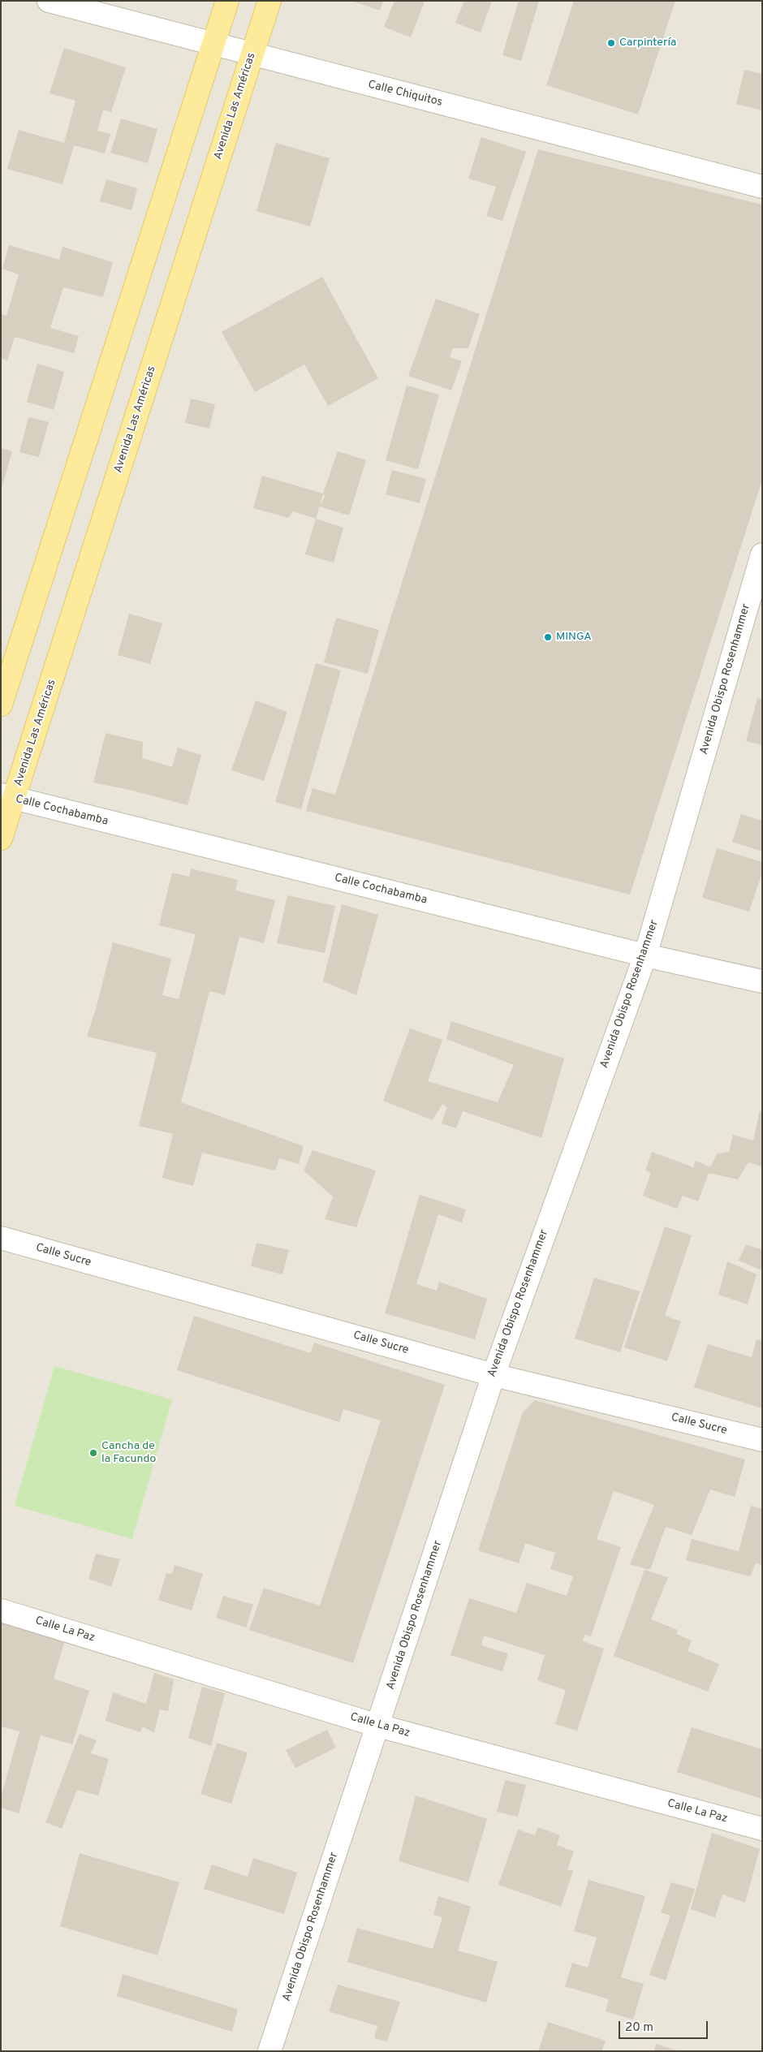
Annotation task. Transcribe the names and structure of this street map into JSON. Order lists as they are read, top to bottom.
{
  "streets": {
    "main road": ["Avenida Las Américas"],
    "street": [
      "Calle Chiquitos",
      "Avenida Obispo Rosenhammer",
      "Calle Cochabamba",
      "Calle Sucre",
      "Calle La Paz"
    ]
  },
  "crossings": [
    ["Calle Chiquitos", "Avenida Las Américas"],
    ["Avenida Las Américas", "Calle Cochabamba"],
    ["Avenida Obispo Rosenhammer", "Calle Cochabamba"],
    ["Avenida Obispo Rosenhammer", "Calle Sucre"],
    ["Avenida Obispo Rosenhammer", "Calle La Paz"]
  ],
  "places": ["Carpintería", "MINGA", "Cancha de la Facundo"],
  "scale_bar": "20 m"
}
